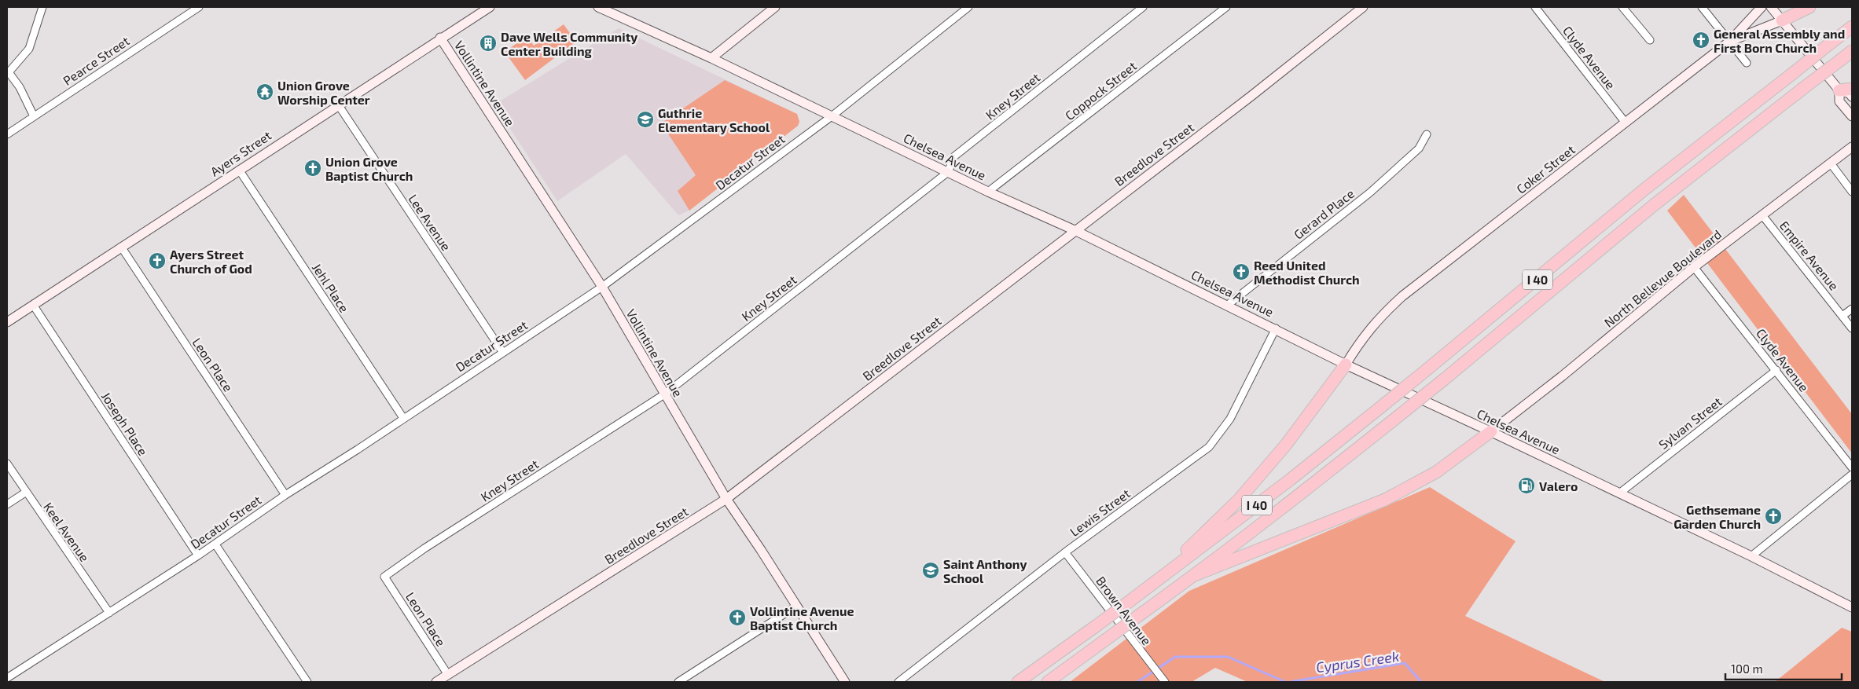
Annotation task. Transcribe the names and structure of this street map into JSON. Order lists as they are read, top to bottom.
{
  "streets": {
    "highway": ["I 40"],
    "main road": [
      "Vollintine Avenue",
      "Ayers Street",
      "Breedlove Street",
      "Chelsea Avenue",
      "Coker Street",
      "North Bellevue Boulevard"
    ],
    "street": [
      "Clyde Avenue",
      "Pearce Street",
      "Coppock Street",
      "Kney Street",
      "Decatur Street",
      "Gerard Place",
      "Lee Avenue",
      "Empire Avenue",
      "Jehl Place",
      "Leon Place",
      "Sylvan Street",
      "Joseph Place",
      "Lewis Street",
      "Keel Avenue",
      "Brown Avenue"
    ]
  },
  "crossings": [
    ["Clyde Avenue", "Coker Street"],
    ["Clyde Avenue", "North Bellevue Boulevard"],
    ["Clyde Avenue", "Sylvan Street"],
    ["Vollintine Avenue", "Kney Street"],
    ["Vollintine Avenue", "Ayers Street"],
    ["Vollintine Avenue", "Breedlove Street"],
    ["Vollintine Avenue", "Decatur Street"],
    ["Coppock Street", "Chelsea Avenue"],
    ["Kney Street", "Chelsea Avenue"],
    ["Kney Street", "Leon Place"],
    ["Ayers Street", "Lee Avenue"],
    ["Ayers Street", "Jehl Place"],
    ["Ayers Street", "Leon Place"],
    ["Ayers Street", "Joseph Place"],
    ["Breedlove Street", "Chelsea Avenue"],
    ["Breedlove Street", "Leon Place"],
    ["Chelsea Avenue", "Decatur Street"],
    ["Chelsea Avenue", "Coker Street"],
    ["Chelsea Avenue", "Gerard Place"],
    ["Chelsea Avenue", "North Bellevue Boulevard"],
    ["Chelsea Avenue", "Sylvan Street"],
    ["Chelsea Avenue", "Lewis Street"],
    ["Decatur Street", "Lee Avenue"],
    ["Decatur Street", "Jehl Place"],
    ["Decatur Street", "Leon Place"],
    ["Decatur Street", "Joseph Place"],
    ["Decatur Street", "Keel Avenue"],
    ["Empire Avenue", "North Bellevue Boulevard"],
    ["Lewis Street", "Brown Avenue"]
  ],
  "water": ["Cyprus Creek"],
  "places": {
    "church": [
      "General Assembly and First Born Church",
      "Union Grove Baptist Church",
      "Ayers Street Church of God",
      "Reed United Methodist Church",
      "Gethsemane Garden Church",
      "Vollintine Avenue Baptist Church"
    ],
    "building": ["Dave Wells Community Center Building"],
    "temple": ["Union Grove Worship Center"],
    "school or university": ["Guthrie Elementary School", "Saint Anthony School"],
    "fuel station": ["Valero"]
  },
  "scale_bar": "100 m"
}
